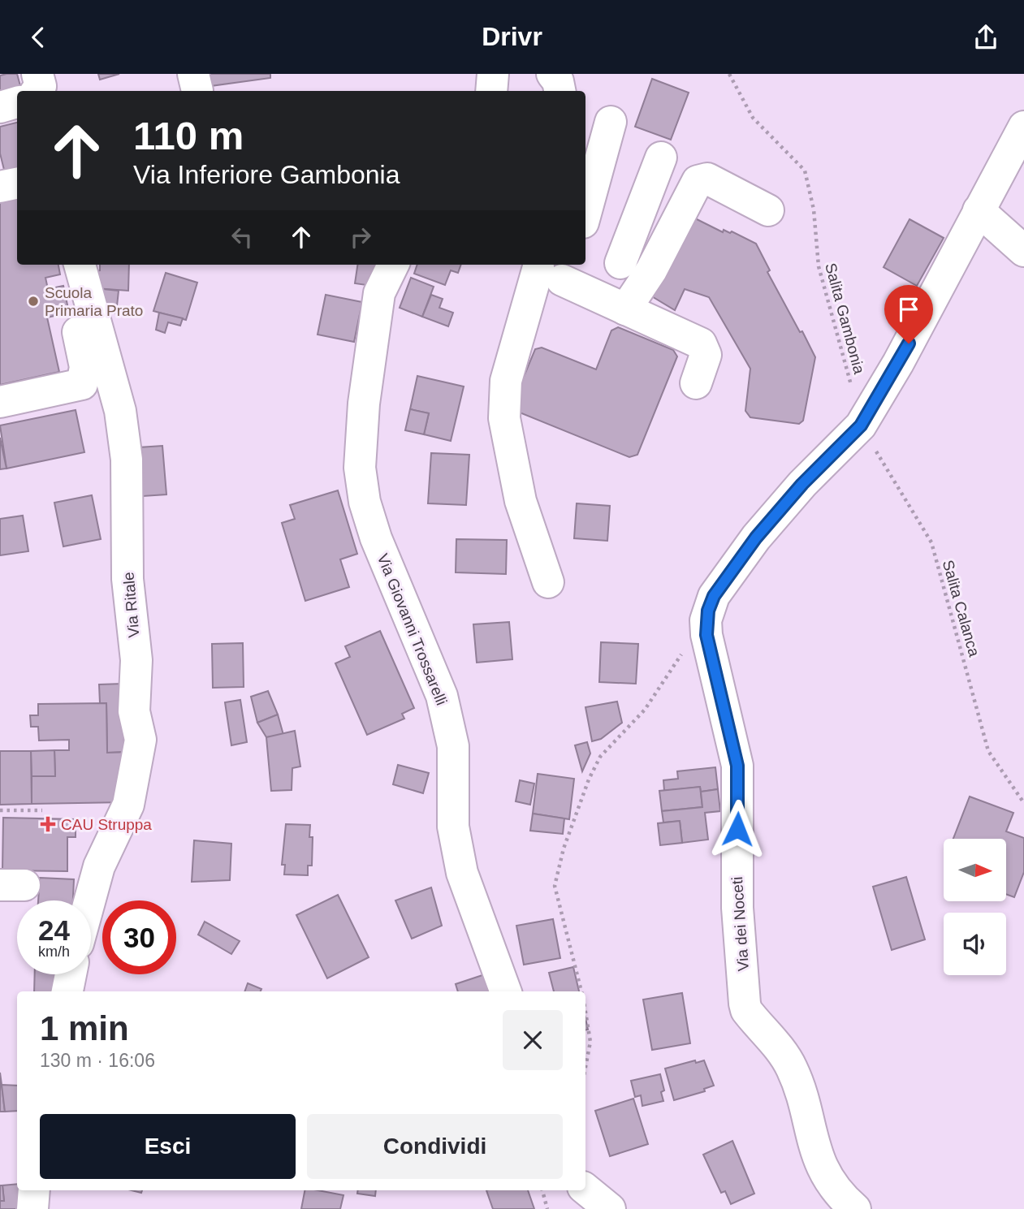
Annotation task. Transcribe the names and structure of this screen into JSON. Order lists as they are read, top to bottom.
{
  "streets": {
    "street": ["Via Ritale", "Via Giovanni Trossarelli", "Via dei Noceti"],
    "path": ["Salita Gambonia", "Salita Calanca"]
  },
  "crossings": [
    ["Salita Gambonia", "Salita Calanca"],
    ["Salita Gambonia", "Via dei Noceti"],
    ["Salita Calanca", "Via dei Noceti"]
  ],
  "places": {
    "other": ["Scuola Primaria Prato"],
    "health": ["CAU Struppa"]
  },
  "north": "right",
  "page": {
    "header": "Drivr",
    "turn": ["110 m", "Via Inferiore Gambonia"],
    "speed": "24 km/h",
    "limit": "30",
    "heading": ["1 min", "130 m · 16:06"],
    "buttons": ["Esci", "Condividi"]
  }
}
